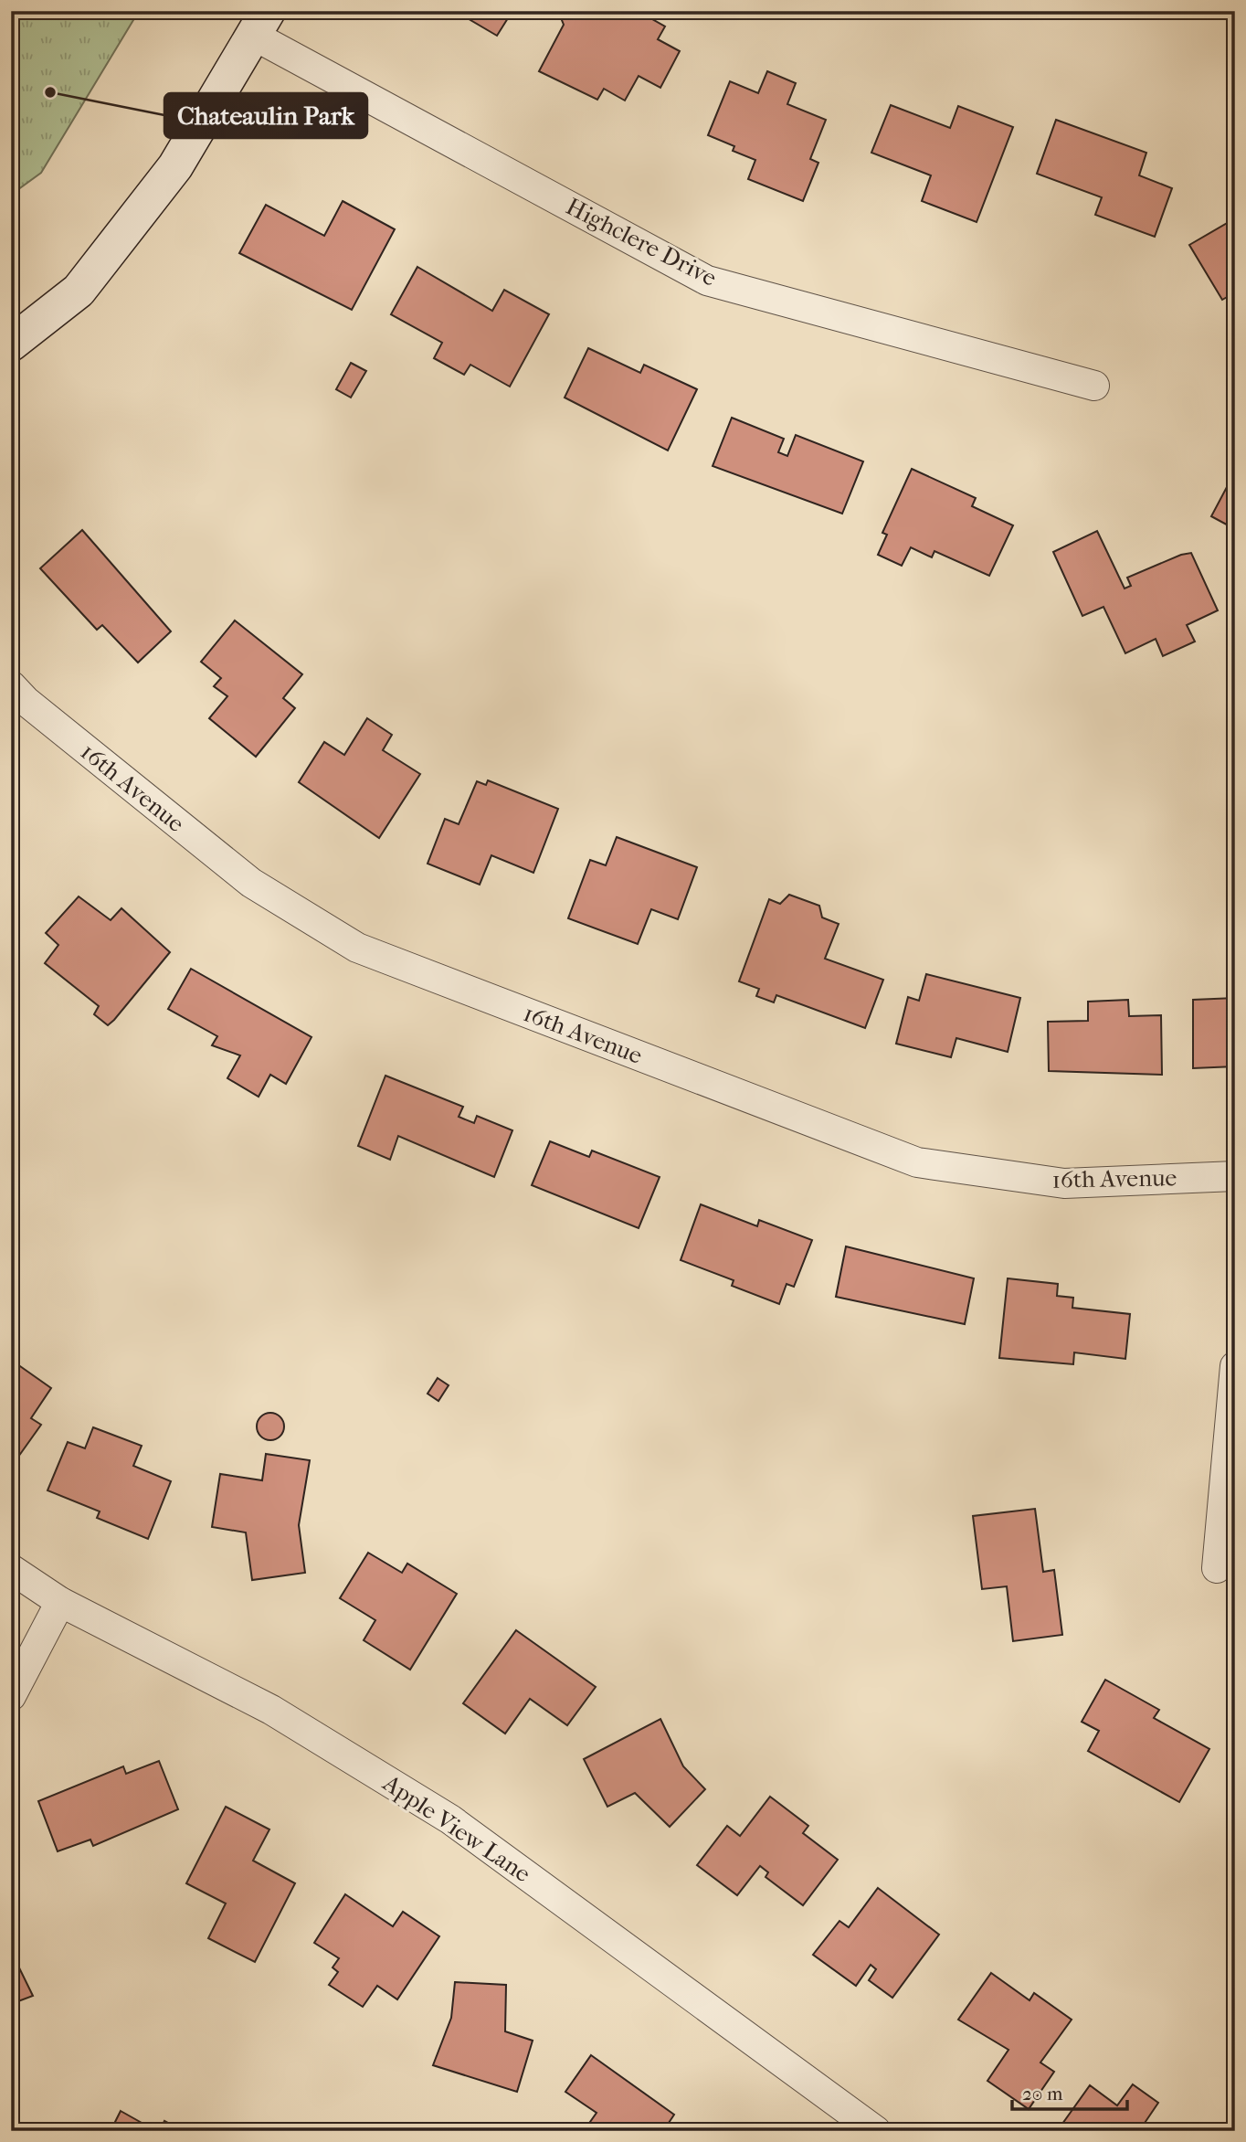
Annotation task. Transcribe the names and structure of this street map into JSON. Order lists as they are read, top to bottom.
{
  "streets": {
    "street": ["Highclere Drive", "16th Avenue", "Apple View Lane"]
  },
  "places": ["Chateaulin Park"],
  "scale_bar": "20 m"
}
